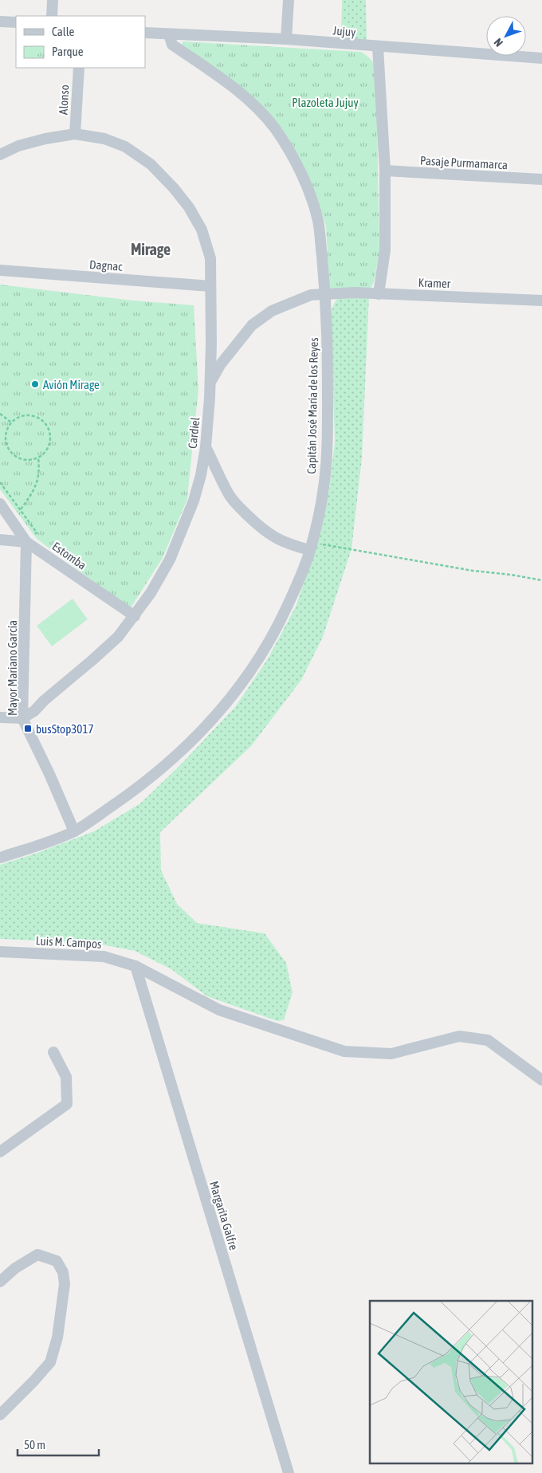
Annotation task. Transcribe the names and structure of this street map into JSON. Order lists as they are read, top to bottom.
{
  "streets": {
    "street": [
      "Jujuy",
      "Alonso",
      "Pasaje Purmamarca",
      "Dagnac",
      "Kramer",
      "Capitán José María de los Reyes",
      "Cardiel",
      "Estomba",
      "Mayor Mariano García",
      "Luis M. Campos",
      "Margarita Galfre"
    ]
  },
  "crossings": [
    ["Jujuy", "Capitán José María de los Reyes"],
    ["Alonso", "Cardiel"],
    ["Dagnac", "Cardiel"],
    ["Kramer", "Capitán José María de los Reyes"],
    ["Kramer", "Cardiel"],
    ["Capitán José María de los Reyes", "Mayor Mariano García"],
    ["Cardiel", "Estomba"],
    ["Cardiel", "Mayor Mariano García"],
    ["Estomba", "Mayor Mariano García"],
    ["Luis M. Campos", "Margarita Galfre"]
  ],
  "districts": ["Mirage"],
  "parks": ["Plazoleta Jujuy"],
  "places": {
    "other": ["Avión Mirage"],
    "transit": ["busStop3017"]
  },
  "legend": ["Calle", "Parque"],
  "scale_bar": "50 m",
  "north": "bottom left"
}
